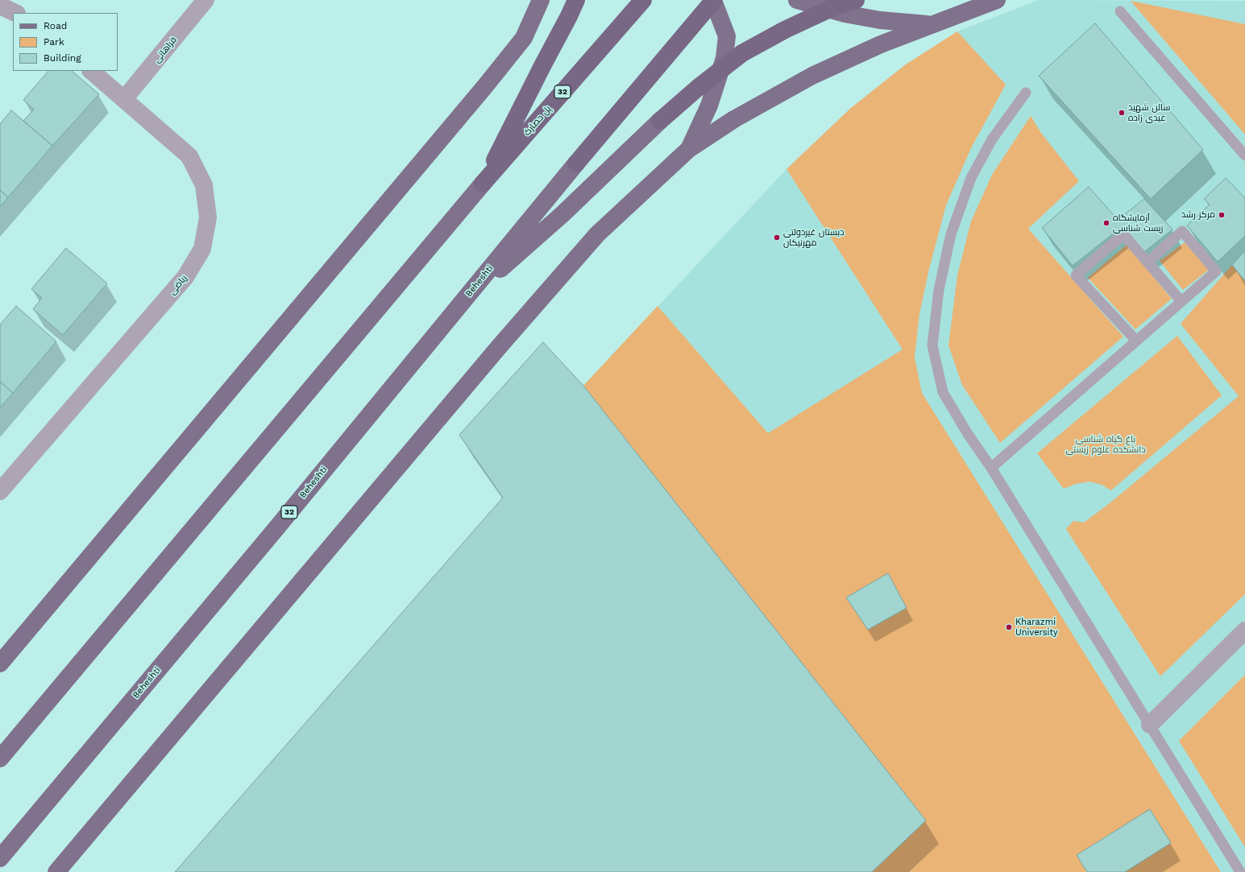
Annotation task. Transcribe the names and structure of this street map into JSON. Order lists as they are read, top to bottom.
{
  "streets": {
    "highway": ["32", "پل حصارک"],
    "main road": ["Beheshti"],
    "street": ["فراهانی", "ریاضی"]
  },
  "crossings": [
    ["فراهانی", "ریاضی"],
    ["32", "پل حصارک"],
    ["32", "Beheshti"]
  ],
  "parks": ["باغ گیاه شناسی دانشکده علوم زیستی"],
  "places": [
    "سالن شهید عیدی زاده",
    "مرکز رشد",
    "آزمایشگاه زیست شناسی",
    "دبستان غیردولتی مهرنیکان",
    "Kharazmi University"
  ],
  "legend": ["Road", "Park", "Building"]
}
